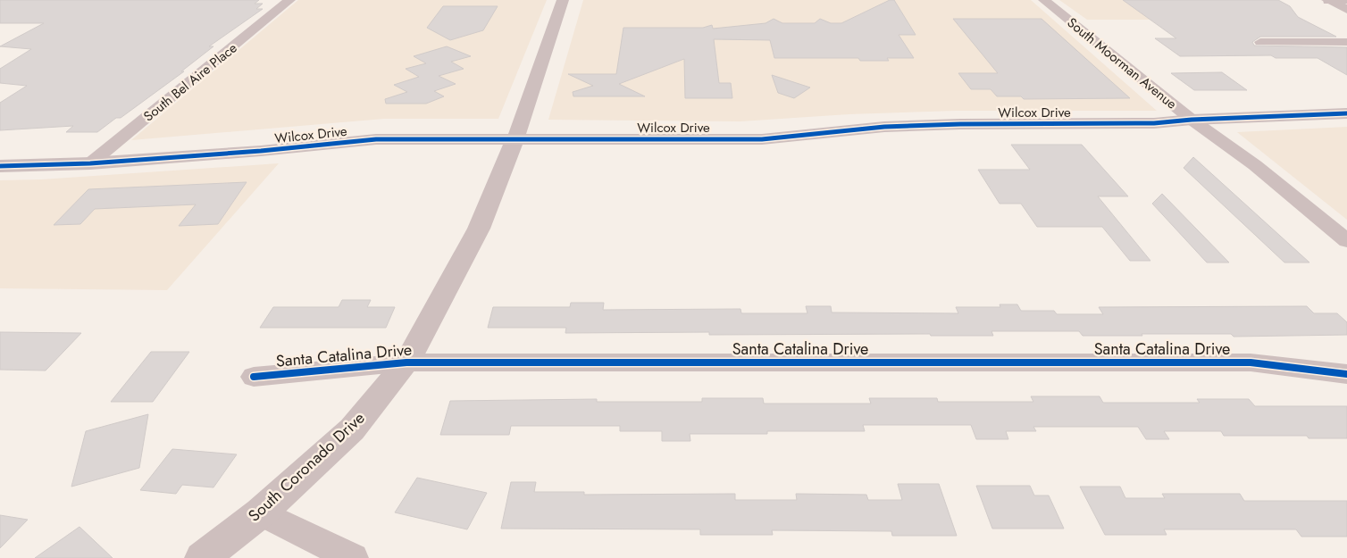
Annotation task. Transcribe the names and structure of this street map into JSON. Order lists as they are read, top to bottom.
{
  "streets": {
    "street": [
      "South Moorman Avenue",
      "South Bel Aire Place",
      "Wilcox Drive",
      "Santa Catalina Drive",
      "South Coronado Drive"
    ]
  },
  "crossings": [
    ["South Moorman Avenue", "Wilcox Drive"],
    ["South Bel Aire Place", "Wilcox Drive"],
    ["Wilcox Drive", "South Coronado Drive"],
    ["Santa Catalina Drive", "South Coronado Drive"]
  ]
}
